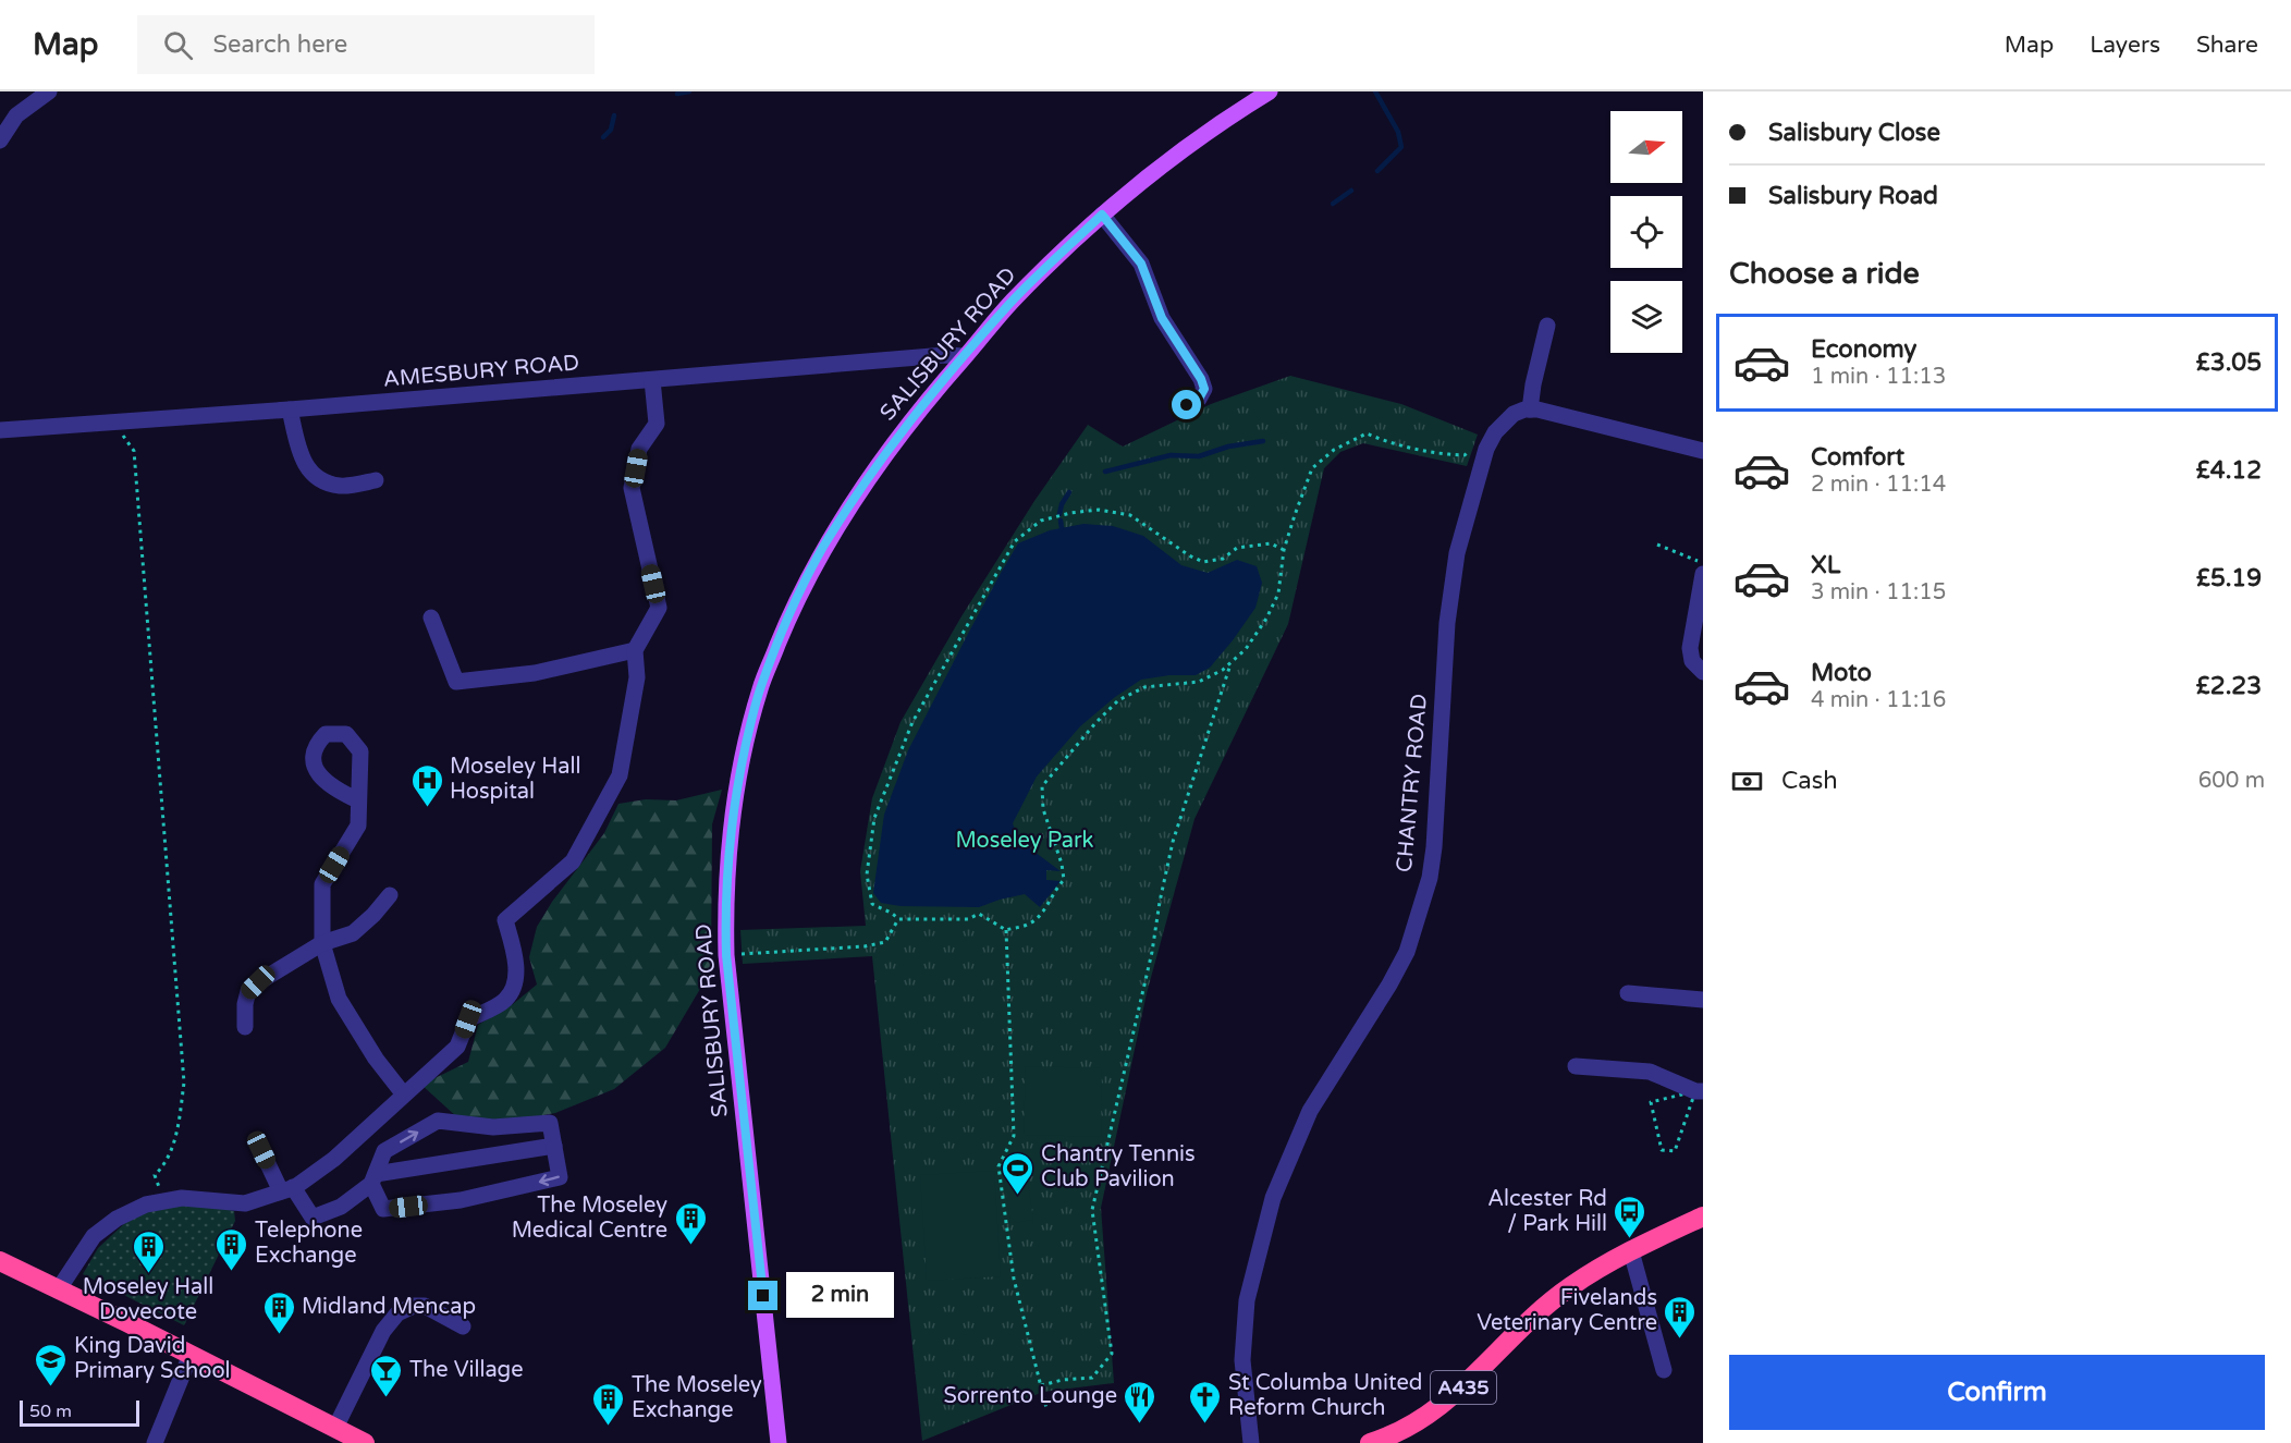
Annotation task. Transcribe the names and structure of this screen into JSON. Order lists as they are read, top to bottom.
{
  "streets": {
    "highway": ["A435"],
    "main road": ["SALISBURY ROAD"],
    "street": ["AMESBURY ROAD", "CHANTRY ROAD"]
  },
  "crossings": [
    ["SALISBURY ROAD", "AMESBURY ROAD"]
  ],
  "parks": ["Moseley Park"],
  "places": {
    "hospital": ["Moseley Hall Hospital"],
    "sports": ["Chantry Tennis Club Pavilion"],
    "bus stop": ["Alcester Rd / Park Hill"],
    "building": [
      "The Moseley Medical Centre",
      "Telephone Exchange",
      "Moseley Hall Dovecote",
      "Midland Mencap",
      "Fivelands Veterinary Centre",
      "The Moseley Exchange"
    ],
    "school or university": ["King David Primary School"],
    "bar": ["The Village"],
    "restaurant": ["Sorrento Lounge"],
    "church": ["St Columba United Reform Church"]
  },
  "scale_bar": "50 m",
  "north": "right",
  "page": {
    "header": "Map",
    "search": "Search here",
    "nav": ["Map", "Layers", "Share"],
    "banner": ["Salisbury Close", "Salisbury Road"],
    "heading": "Choose a ride",
    "list": [
      {
        "name": "Economy",
        "note": "1 min · 11:13",
        "value": "£3.05"
      },
      {
        "name": "Comfort",
        "note": "2 min · 11:14",
        "value": "£4.12"
      },
      {
        "name": "XL",
        "note": "3 min · 11:15",
        "value": "£5.19"
      },
      {
        "name": "Moto",
        "note": "4 min · 11:16",
        "value": "£2.23"
      }
    ],
    "pay": ["Cash", "600 m"],
    "bubble": "2 min",
    "buttons": "Confirm",
    "scale": "50 m"
  }
}
